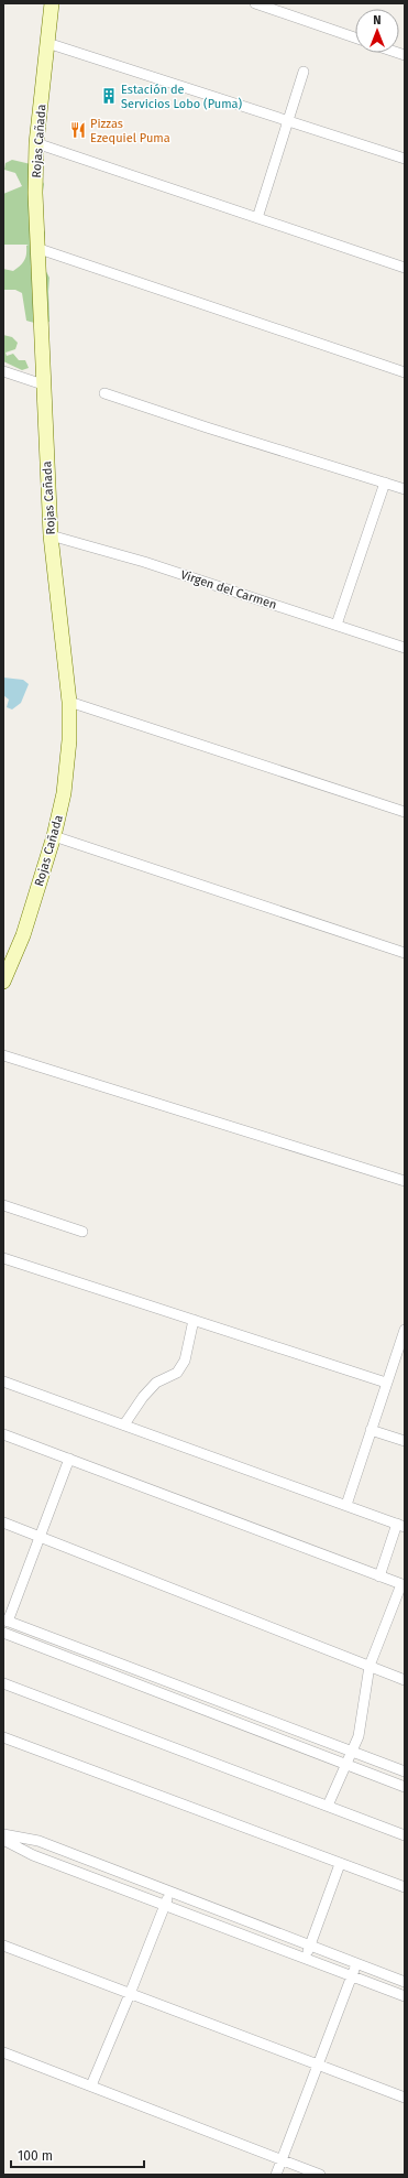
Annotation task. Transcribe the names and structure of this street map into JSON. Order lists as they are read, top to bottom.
{
  "streets": {
    "main road": ["Rojas Cañada"],
    "street": ["Virgen del Carmen"]
  },
  "crossings": [
    ["Rojas Cañada", "Virgen del Carmen"]
  ],
  "places": {
    "building": ["Estación de Servicios Lobo (Puma)"],
    "restaurant": ["Pizzas Ezequiel Puma"]
  },
  "scale_bar": "100 m",
  "north": "top"
}
